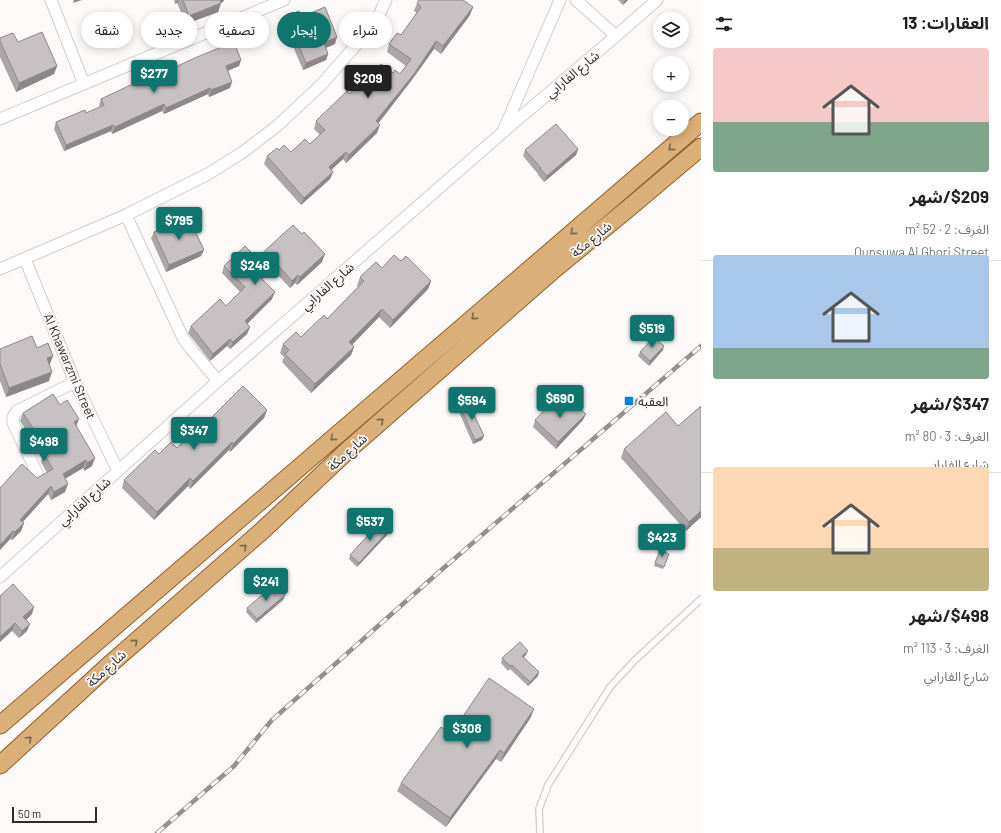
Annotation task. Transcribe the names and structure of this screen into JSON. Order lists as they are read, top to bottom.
{
  "streets": {
    "main road": ["شارع مكة"],
    "street": ["شارع الفارابي", "Al Khawarzmi Street"]
  },
  "crossings": [
    ["شارع الفارابي", "Al Khawarzmi Street"]
  ],
  "places": {
    "transit": ["العقبة"]
  },
  "scale_bar": "50 m",
  "page": {
    "heading": "العقارات: 13",
    "map_buttons": ["+", "−"],
    "chip": [
      "شراء",
      "إيجار",
      "تصفية",
      "جديد",
      "شقة"
    ],
    "list": [
      {
        "name": "$209/شهر",
        "note": "الغرف: 2 · 52 m² · Qunsuwa Al Ghori Street"
      },
      {
        "name": "$347/شهر",
        "note": "الغرف: 3 · 80 m² · شارع الفارابي"
      },
      {
        "name": "$498/شهر",
        "note": "الغرف: 3 · 113 m² · شارع الفارابي"
      }
    ],
    "price": [
      "$277",
      "$209",
      "$795",
      "$248",
      "$519",
      "$690",
      "$594",
      "$347",
      "$498",
      "$537",
      "$423",
      "$241",
      "$308"
    ],
    "scale": "50 m"
  }
}
